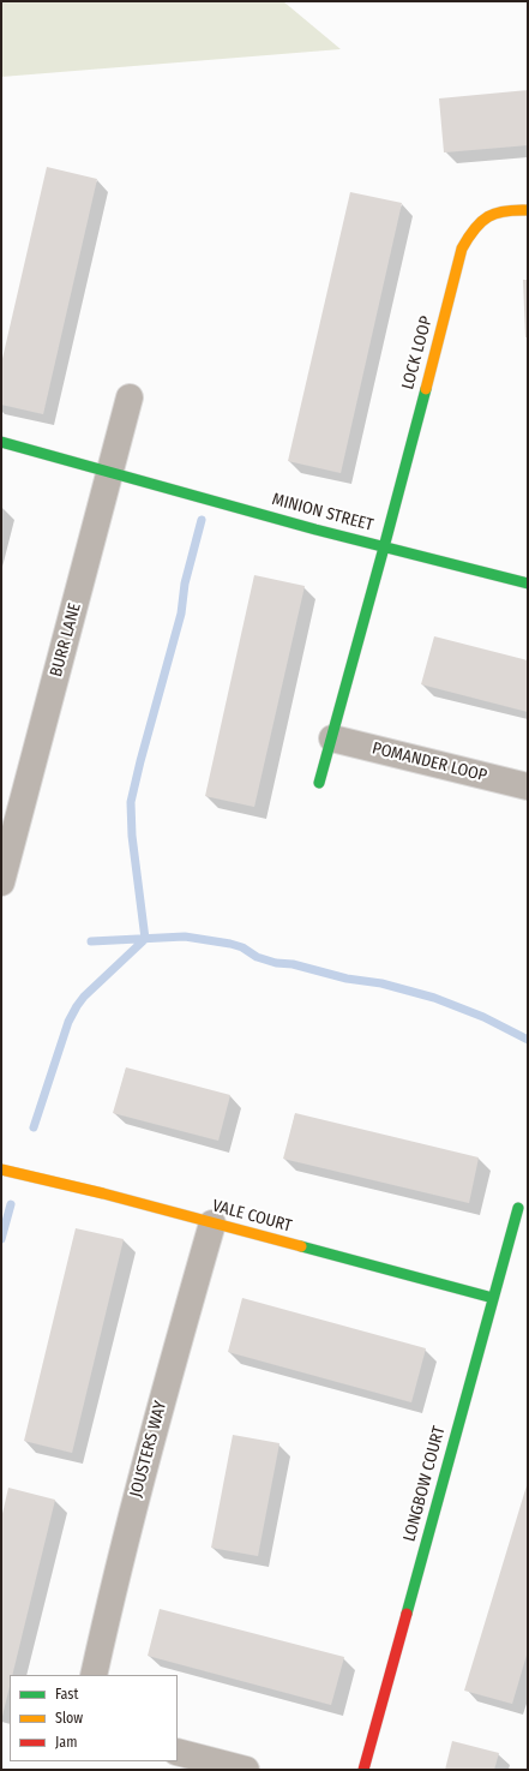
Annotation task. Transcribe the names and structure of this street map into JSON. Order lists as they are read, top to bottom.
{
  "streets": {
    "street": [
      "LOCK LOOP",
      "MINION STREET",
      "BURR LANE",
      "POMANDER LOOP",
      "VALE COURT",
      "JOUSTERS WAY",
      "LONGBOW COURT"
    ]
  },
  "crossings": [
    ["LOCK LOOP", "MINION STREET"],
    ["MINION STREET", "BURR LANE"],
    ["VALE COURT", "JOUSTERS WAY"],
    ["VALE COURT", "LONGBOW COURT"]
  ],
  "legend": ["Fast", "Slow", "Jam"]
}
